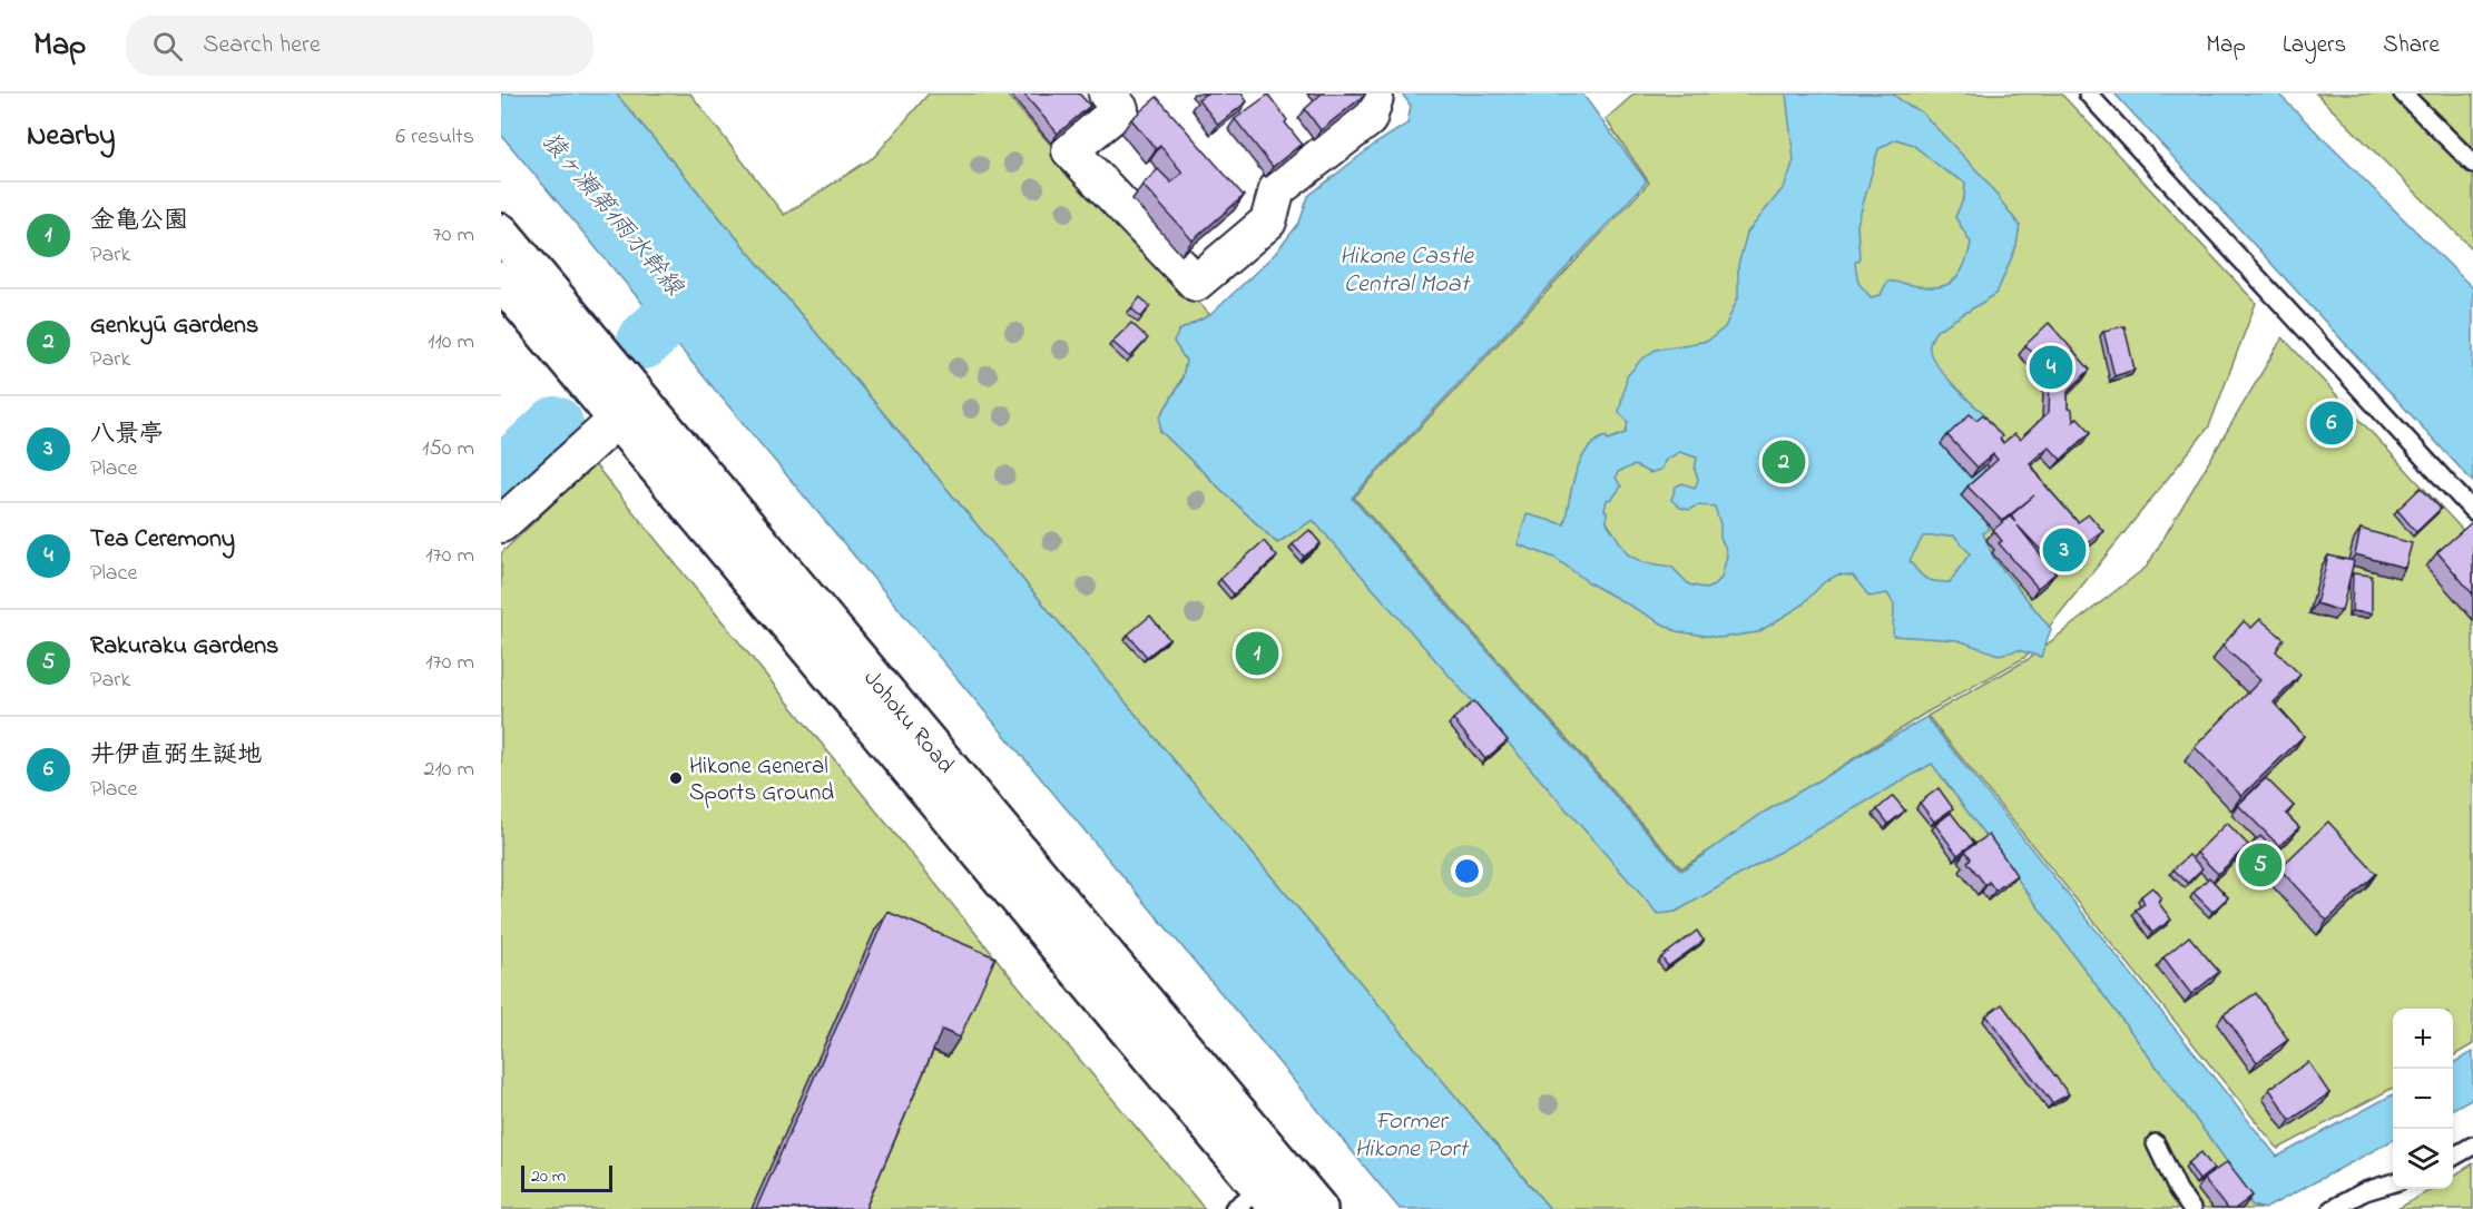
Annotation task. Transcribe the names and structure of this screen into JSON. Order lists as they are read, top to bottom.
{
  "streets": {
    "main road": ["Johoku Road"]
  },
  "water": ["猿ヶ瀬第1雨水幹線", "Hikone Castle Central Moat", "Former Hikone Port"],
  "places": ["Hikone General Sports Ground"],
  "scale_bar": "20 m",
  "page": {
    "header": "Map",
    "search": "Search here",
    "nav": ["Map", "Layers", "Share"],
    "heading": ["Nearby", "6 results"],
    "list": [
      {
        "mark": "1",
        "name": "金亀公園",
        "note": "Park",
        "value": "70 m"
      },
      {
        "mark": "2",
        "name": "Genkyū Gardens",
        "note": "Park",
        "value": "110 m"
      },
      {
        "mark": "3",
        "name": "八景亭",
        "note": "Place",
        "value": "150 m"
      },
      {
        "mark": "4",
        "name": "Tea Ceremony",
        "note": "Place",
        "value": "170 m"
      },
      {
        "mark": "5",
        "name": "Rakuraku Gardens",
        "note": "Park",
        "value": "170 m"
      },
      {
        "mark": "6",
        "name": "井伊直弼生誕地",
        "note": "Place",
        "value": "210 m"
      }
    ],
    "pins": [
      "4",
      "6",
      "2",
      "3",
      "1",
      "5"
    ],
    "map_buttons": ["+", "−"],
    "scale": "20 m"
  }
}
